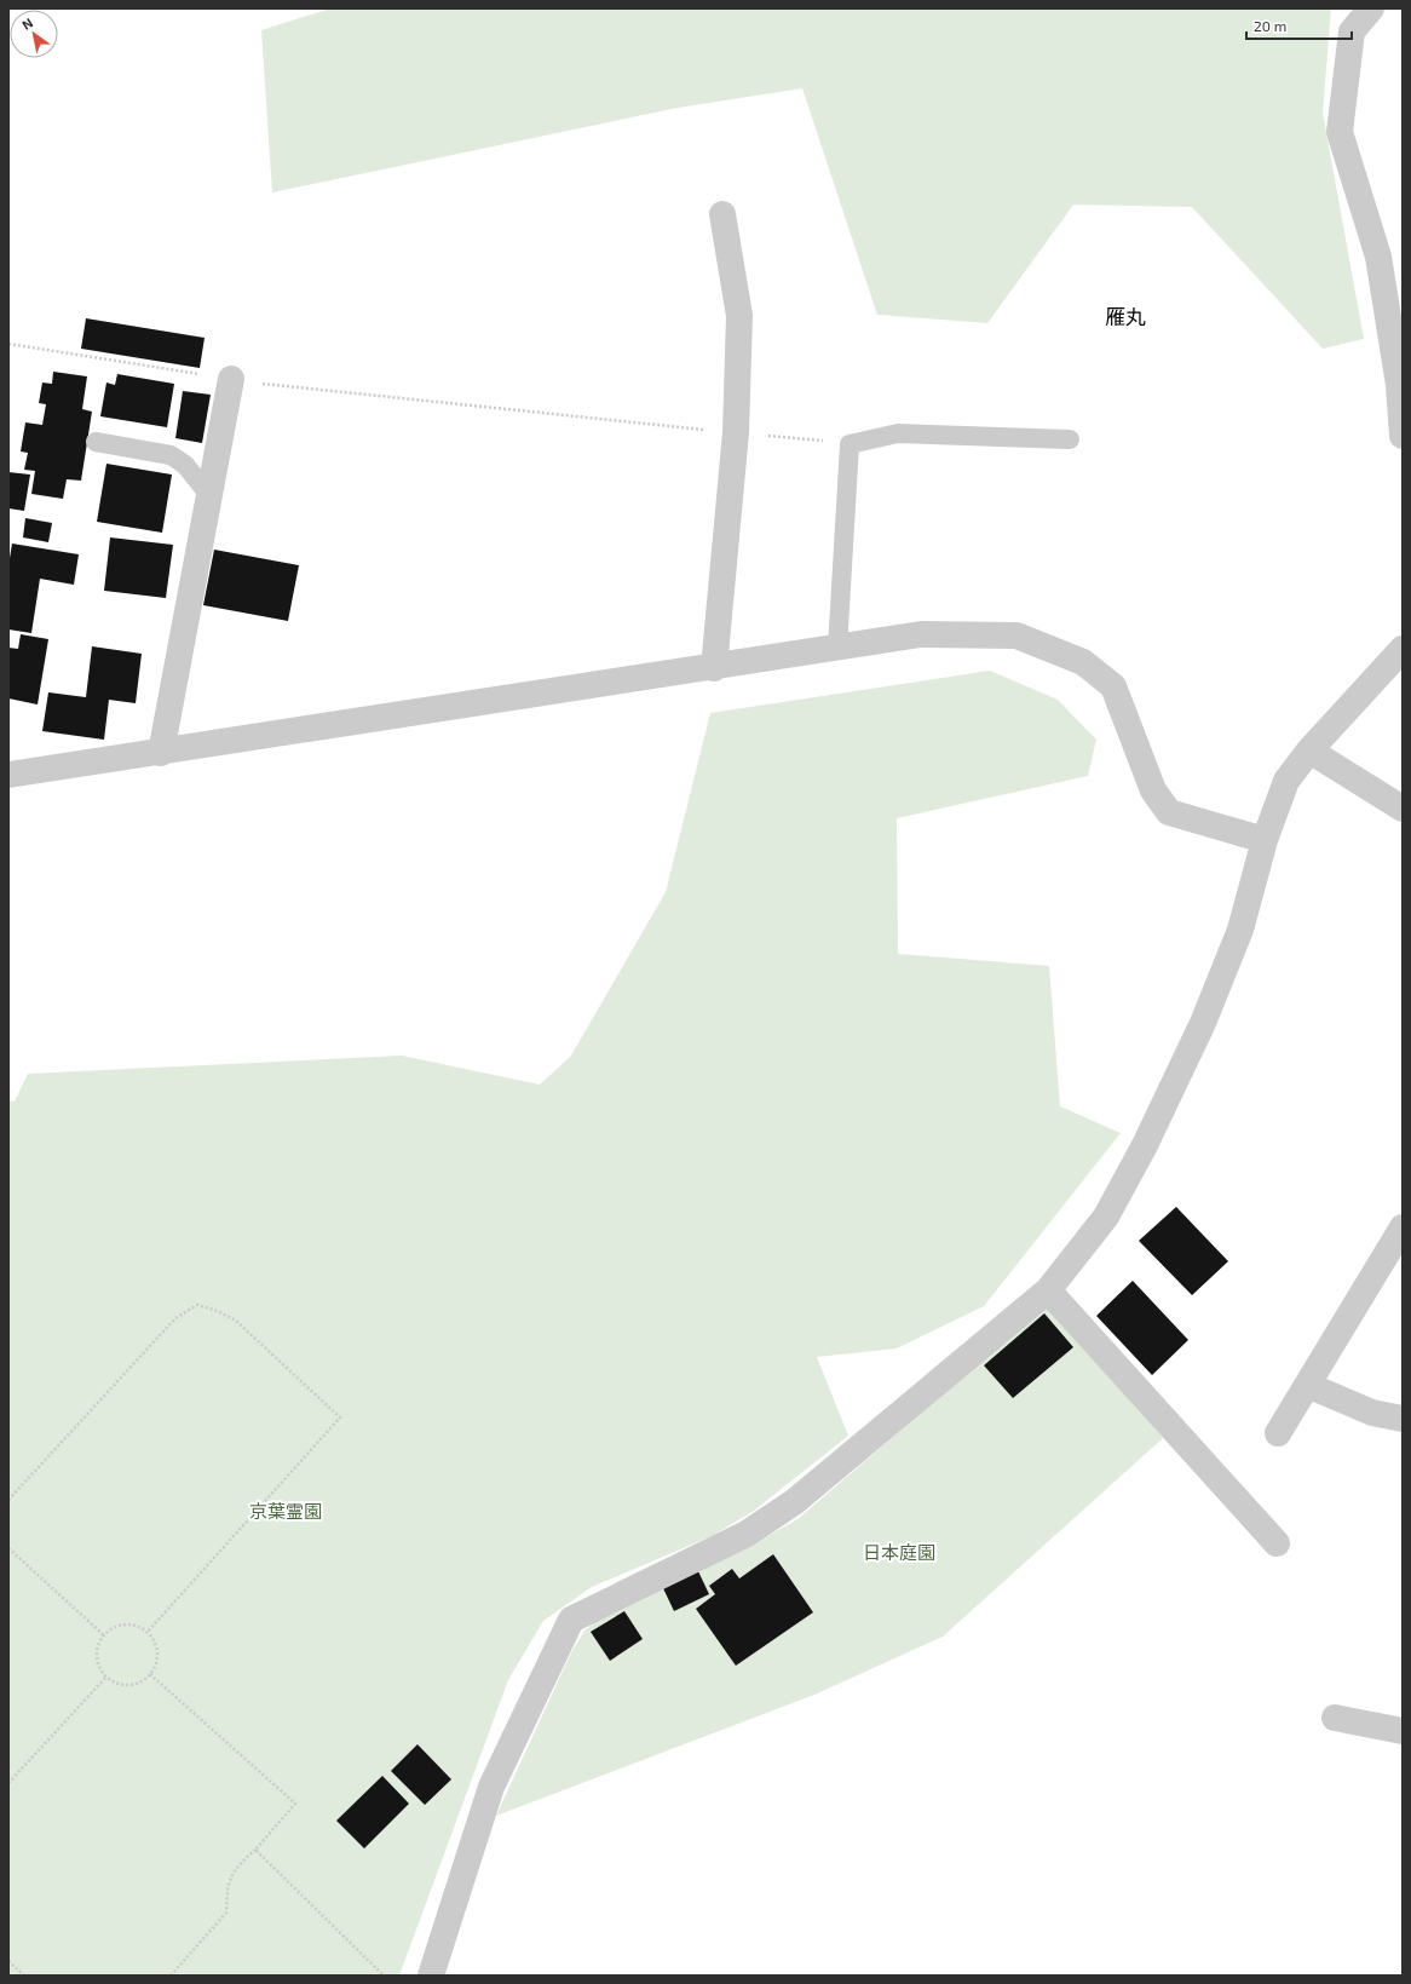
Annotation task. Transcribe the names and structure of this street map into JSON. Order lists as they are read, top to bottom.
{
  "districts": ["雁丸"],
  "parks": ["京葉霊園", "日本庭園"],
  "scale_bar": "20 m",
  "north": "top left"
}
